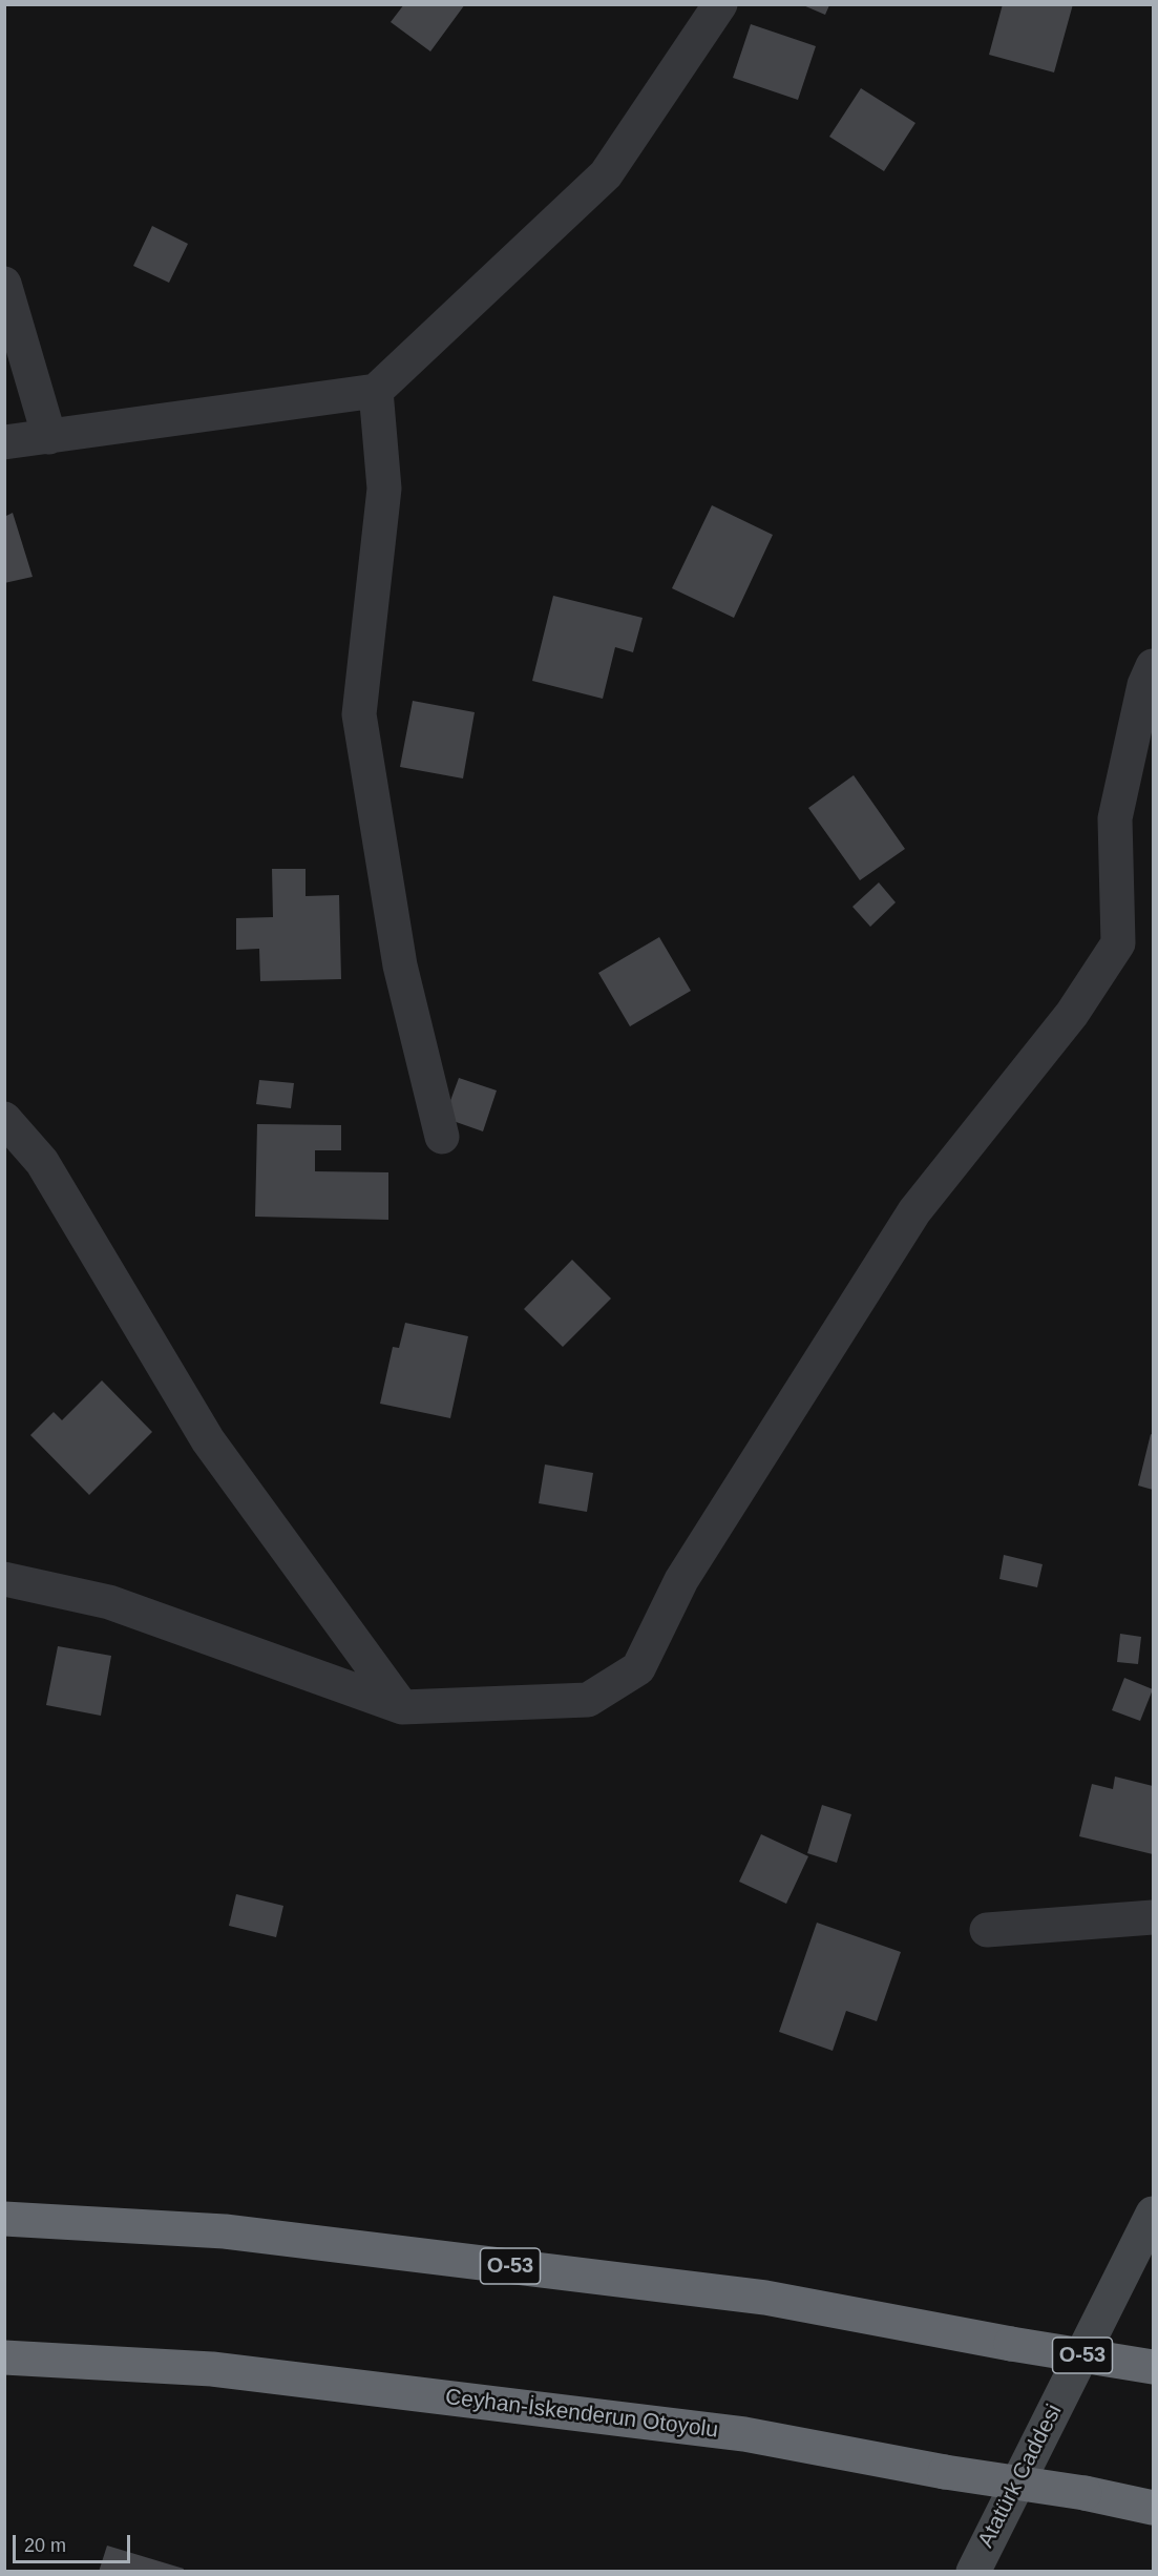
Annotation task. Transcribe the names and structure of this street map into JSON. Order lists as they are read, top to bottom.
{
  "streets": {
    "highway": ["O-53", "Ceyhan-İskenderun Otoyolu"],
    "street": ["Atatürk Caddesi"]
  },
  "scale_bar": "20 m"
}
